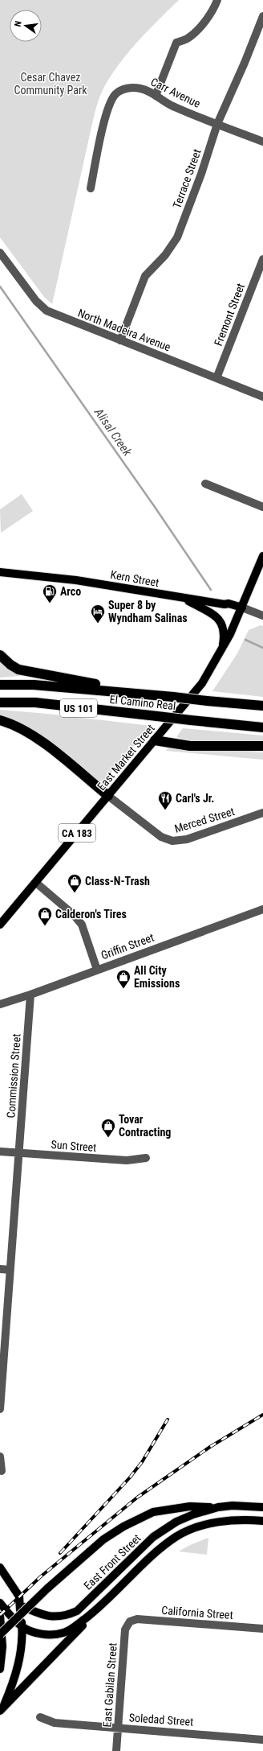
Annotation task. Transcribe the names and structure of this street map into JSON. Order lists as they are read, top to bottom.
{
  "streets": {
    "highway": ["El Camino Real", "US 101"],
    "main road": [
      "Kern Street",
      "East Market Street",
      "CA 183",
      "East Front Street"
    ],
    "street": [
      "Carr Avenue",
      "Terrace Street",
      "Fremont Street",
      "North Madeira Avenue",
      "Merced Street",
      "Griffin Street",
      "Commission Street",
      "Sun Street",
      "California Street",
      "East Gabilan Street",
      "Soledad Street"
    ]
  },
  "crossings": [
    ["Carr Avenue", "Terrace Street"],
    ["Terrace Street", "North Madeira Avenue"],
    ["Fremont Street", "North Madeira Avenue"],
    ["Kern Street", "East Market Street"],
    ["East Market Street", "Merced Street"],
    ["Griffin Street", "Commission Street"],
    ["Commission Street", "Sun Street"],
    ["California Street", "East Gabilan Street"],
    ["East Gabilan Street", "Soledad Street"]
  ],
  "water": ["Alisal Creek"],
  "parks": ["Cesar Chavez Community Park"],
  "places": {
    "fuel station": ["Arco"],
    "hotel": ["Super 8 by Wyndham Salinas"],
    "restaurant": ["Carl's Jr."],
    "shop": [
      "Class-N-Trash",
      "Calderon's Tires",
      "All City Emissions",
      "Tovar Contracting"
    ]
  },
  "north": "left"
}
